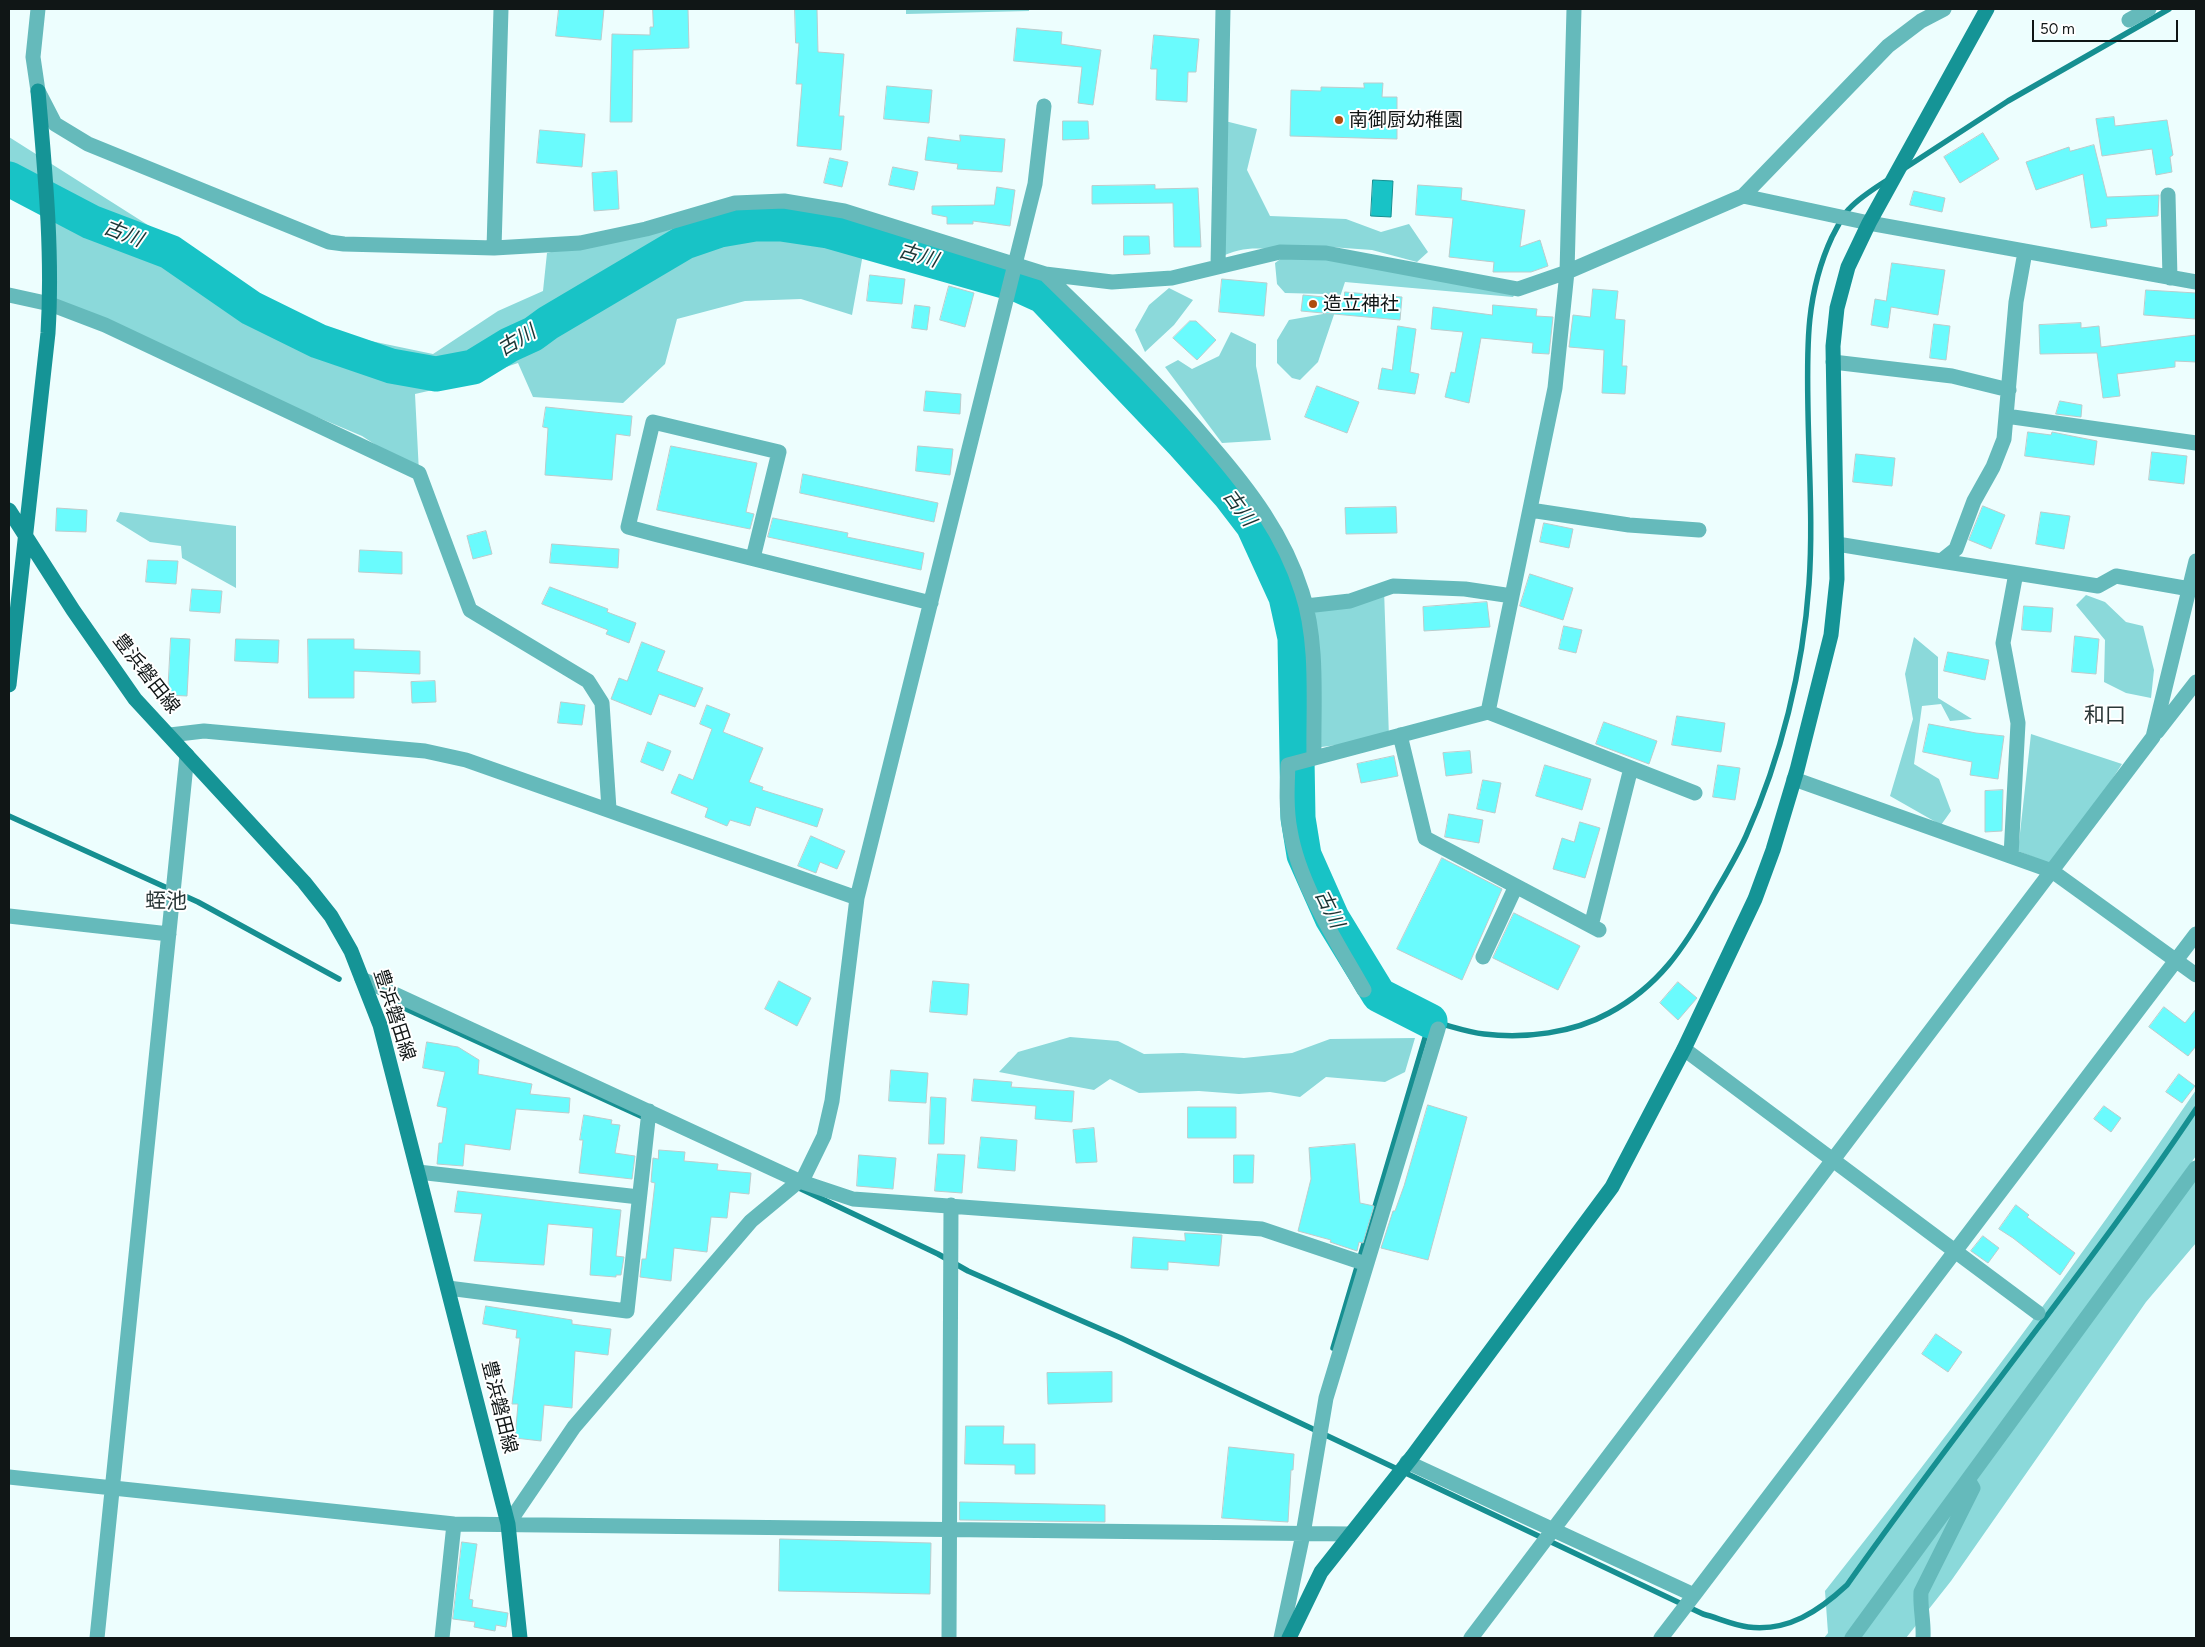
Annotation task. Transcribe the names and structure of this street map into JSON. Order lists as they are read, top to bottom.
{
  "streets": {
    "street": ["豊浜磐田線"]
  },
  "districts": ["和口", "蛭池"],
  "water": ["古川"],
  "places": ["南御厨幼稚園", "造立神社"],
  "scale_bar": "50 m"
}
